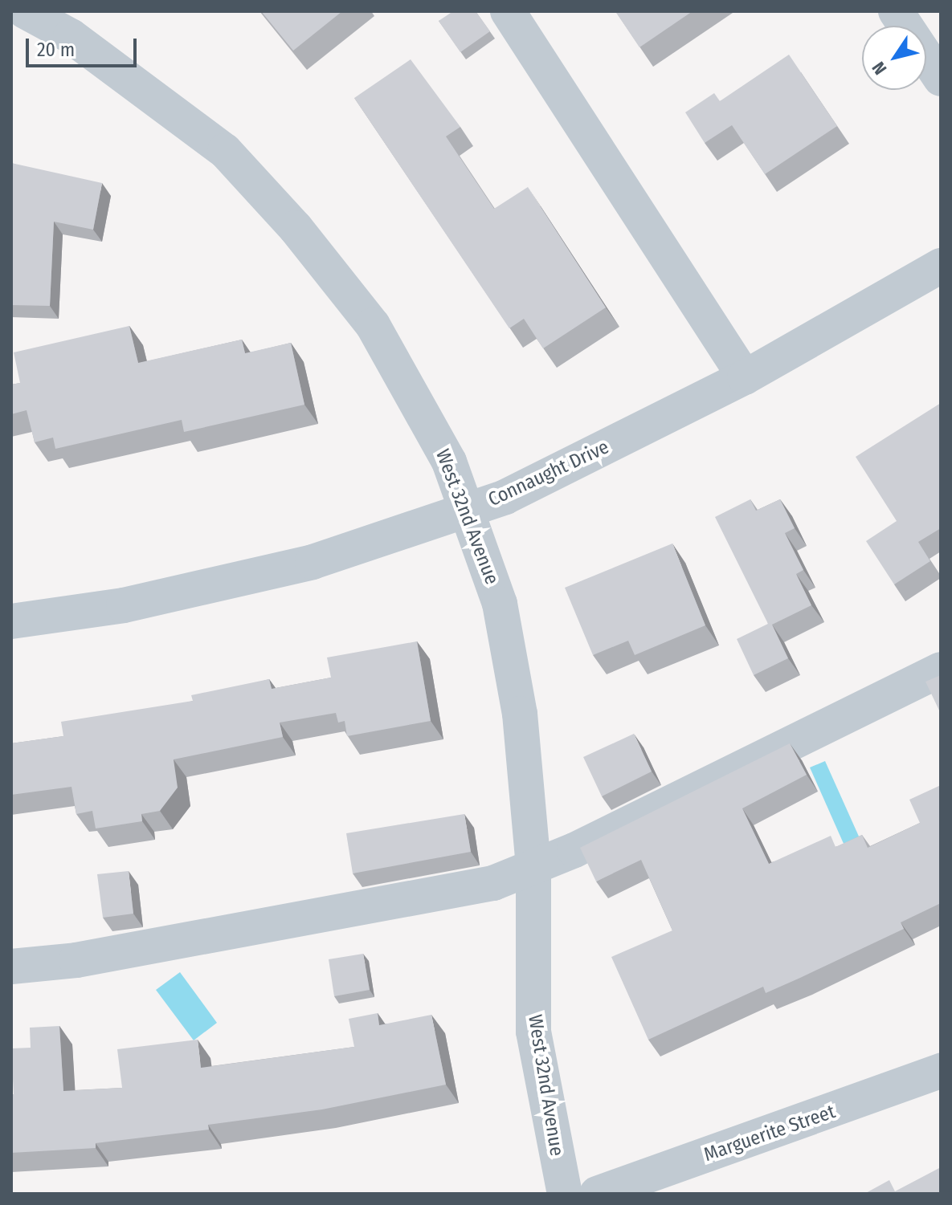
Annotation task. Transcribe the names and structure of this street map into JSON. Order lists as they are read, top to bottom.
{
  "streets": {
    "street": ["Connaught Drive", "West 32nd Avenue", "Marguerite Street"]
  },
  "crossings": [
    ["Connaught Drive", "West 32nd Avenue"]
  ],
  "scale_bar": "20 m",
  "north": "bottom left"
}
